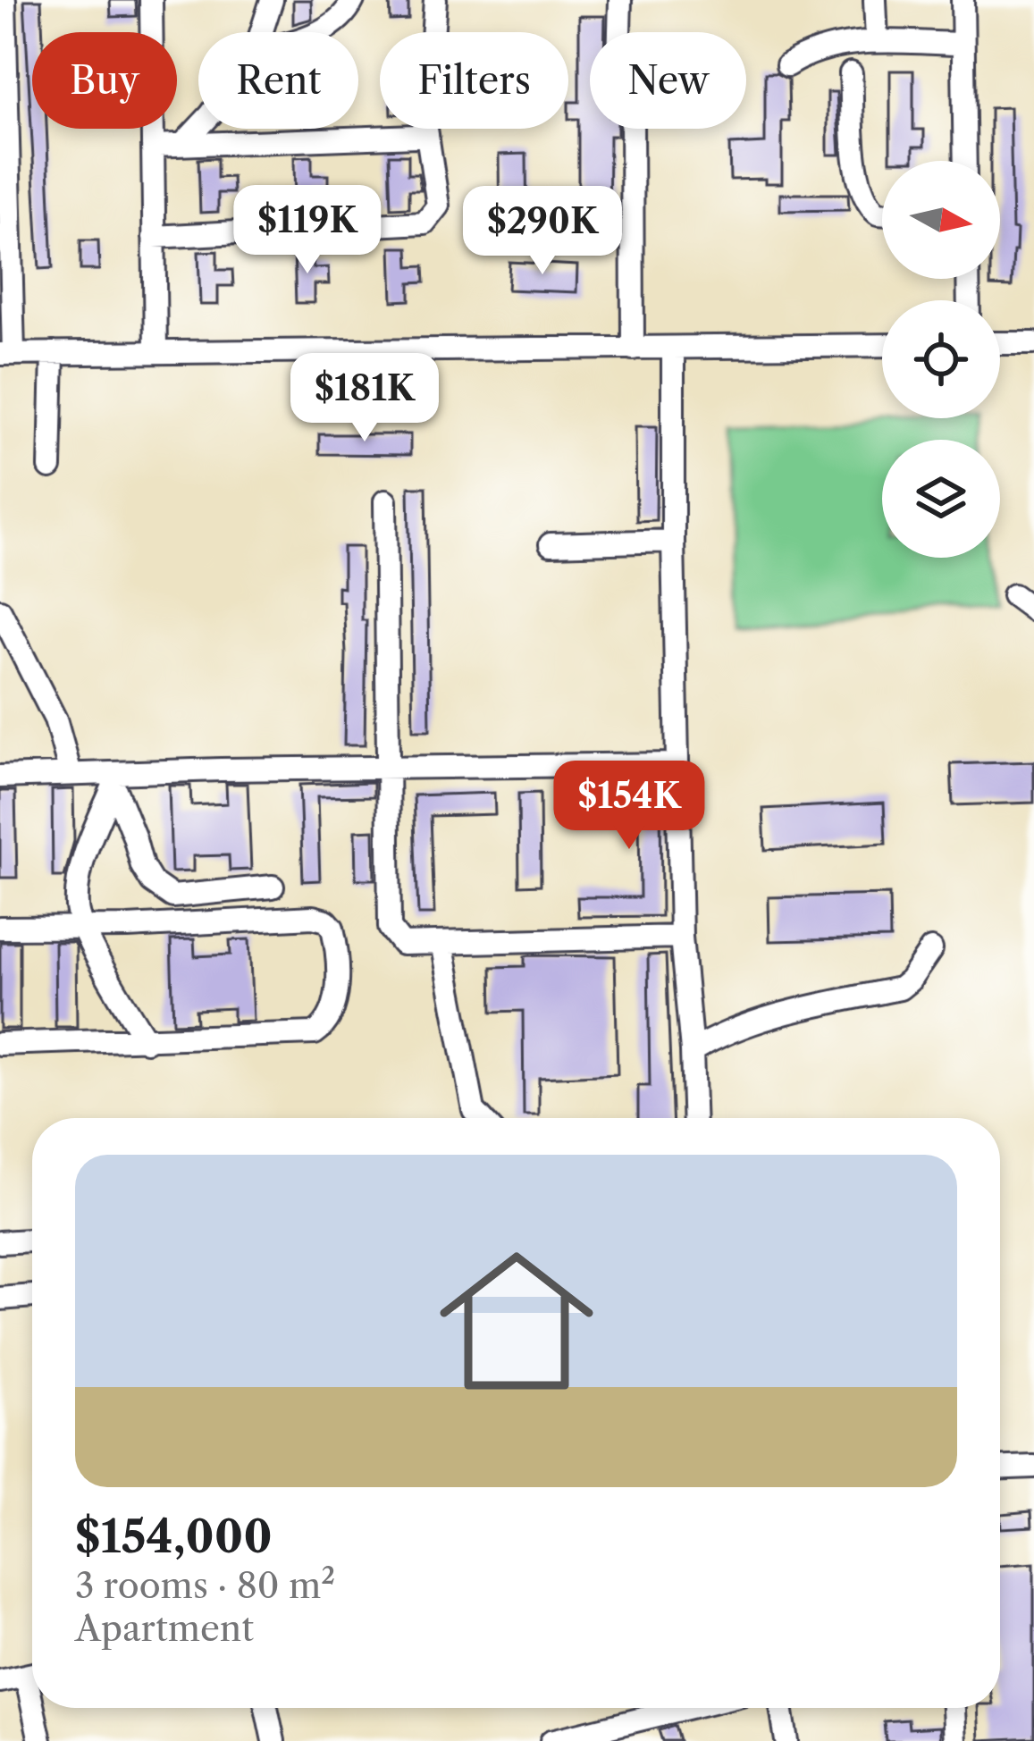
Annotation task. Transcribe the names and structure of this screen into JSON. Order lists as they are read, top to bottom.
{
  "north": "right",
  "page": {
    "chip": [
      "Buy",
      "Rent",
      "Filters",
      "New"
    ],
    "price": [
      "$119K",
      "$290K",
      "$181K",
      "$154K"
    ],
    "list": [
      {
        "name": "$154,000",
        "note": "3 rooms · 80 m² · Apartment"
      }
    ]
  }
}
